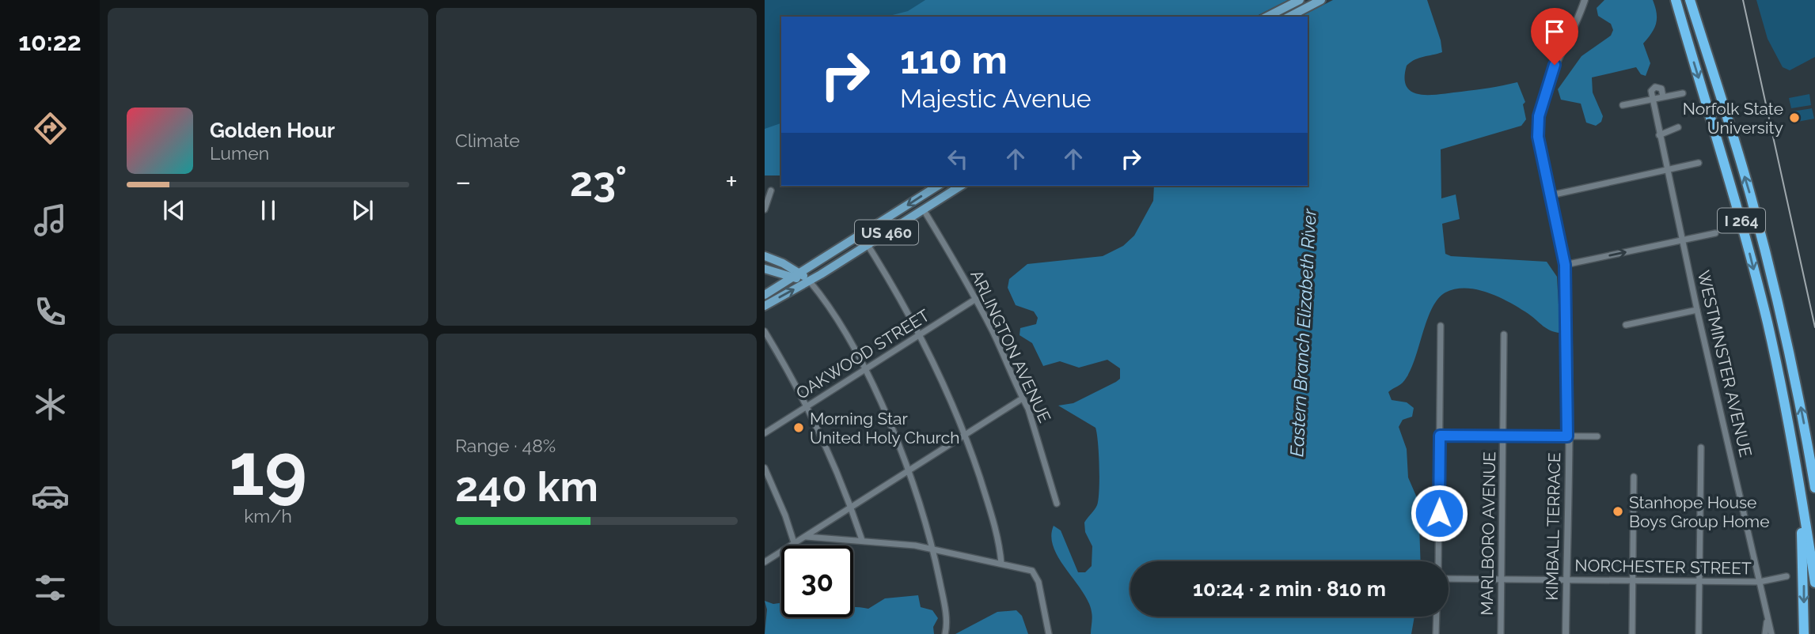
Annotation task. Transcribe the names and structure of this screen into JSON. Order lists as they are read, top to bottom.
{
  "streets": {
    "highway": ["I 264"],
    "main road": ["US 460"],
    "street": [
      "ARLINGTON AVENUE",
      "OAKWOOD STREET",
      "WESTMINSTER AVENUE",
      "KIMBALL TERRACE",
      "MARLBORO AVENUE",
      "NORCHESTER STREET"
    ]
  },
  "crossings": [
    ["US 460", "ARLINGTON AVENUE"],
    ["ARLINGTON AVENUE", "OAKWOOD STREET"],
    ["WESTMINSTER AVENUE", "NORCHESTER STREET"],
    ["KIMBALL TERRACE", "NORCHESTER STREET"],
    ["MARLBORO AVENUE", "NORCHESTER STREET"]
  ],
  "water": ["Eastern Branch Elizabeth River"],
  "places": ["Norfolk State University", "Morning Star United Holy Church", "Stanhope House Boys Group Home"],
  "page": {
    "tabs": "10:22",
    "tile": [
      "Climate",
      ["19", "km/h"],
      ["Range · 48%", "240 km"]
    ],
    "turn": ["110 m", "Majestic Avenue"],
    "song": ["Golden Hour", "Lumen"],
    "heat": ["−", "23°", "+"],
    "limit": "30",
    "trip": "10:24 · 2 min · 810 m"
  }
}
